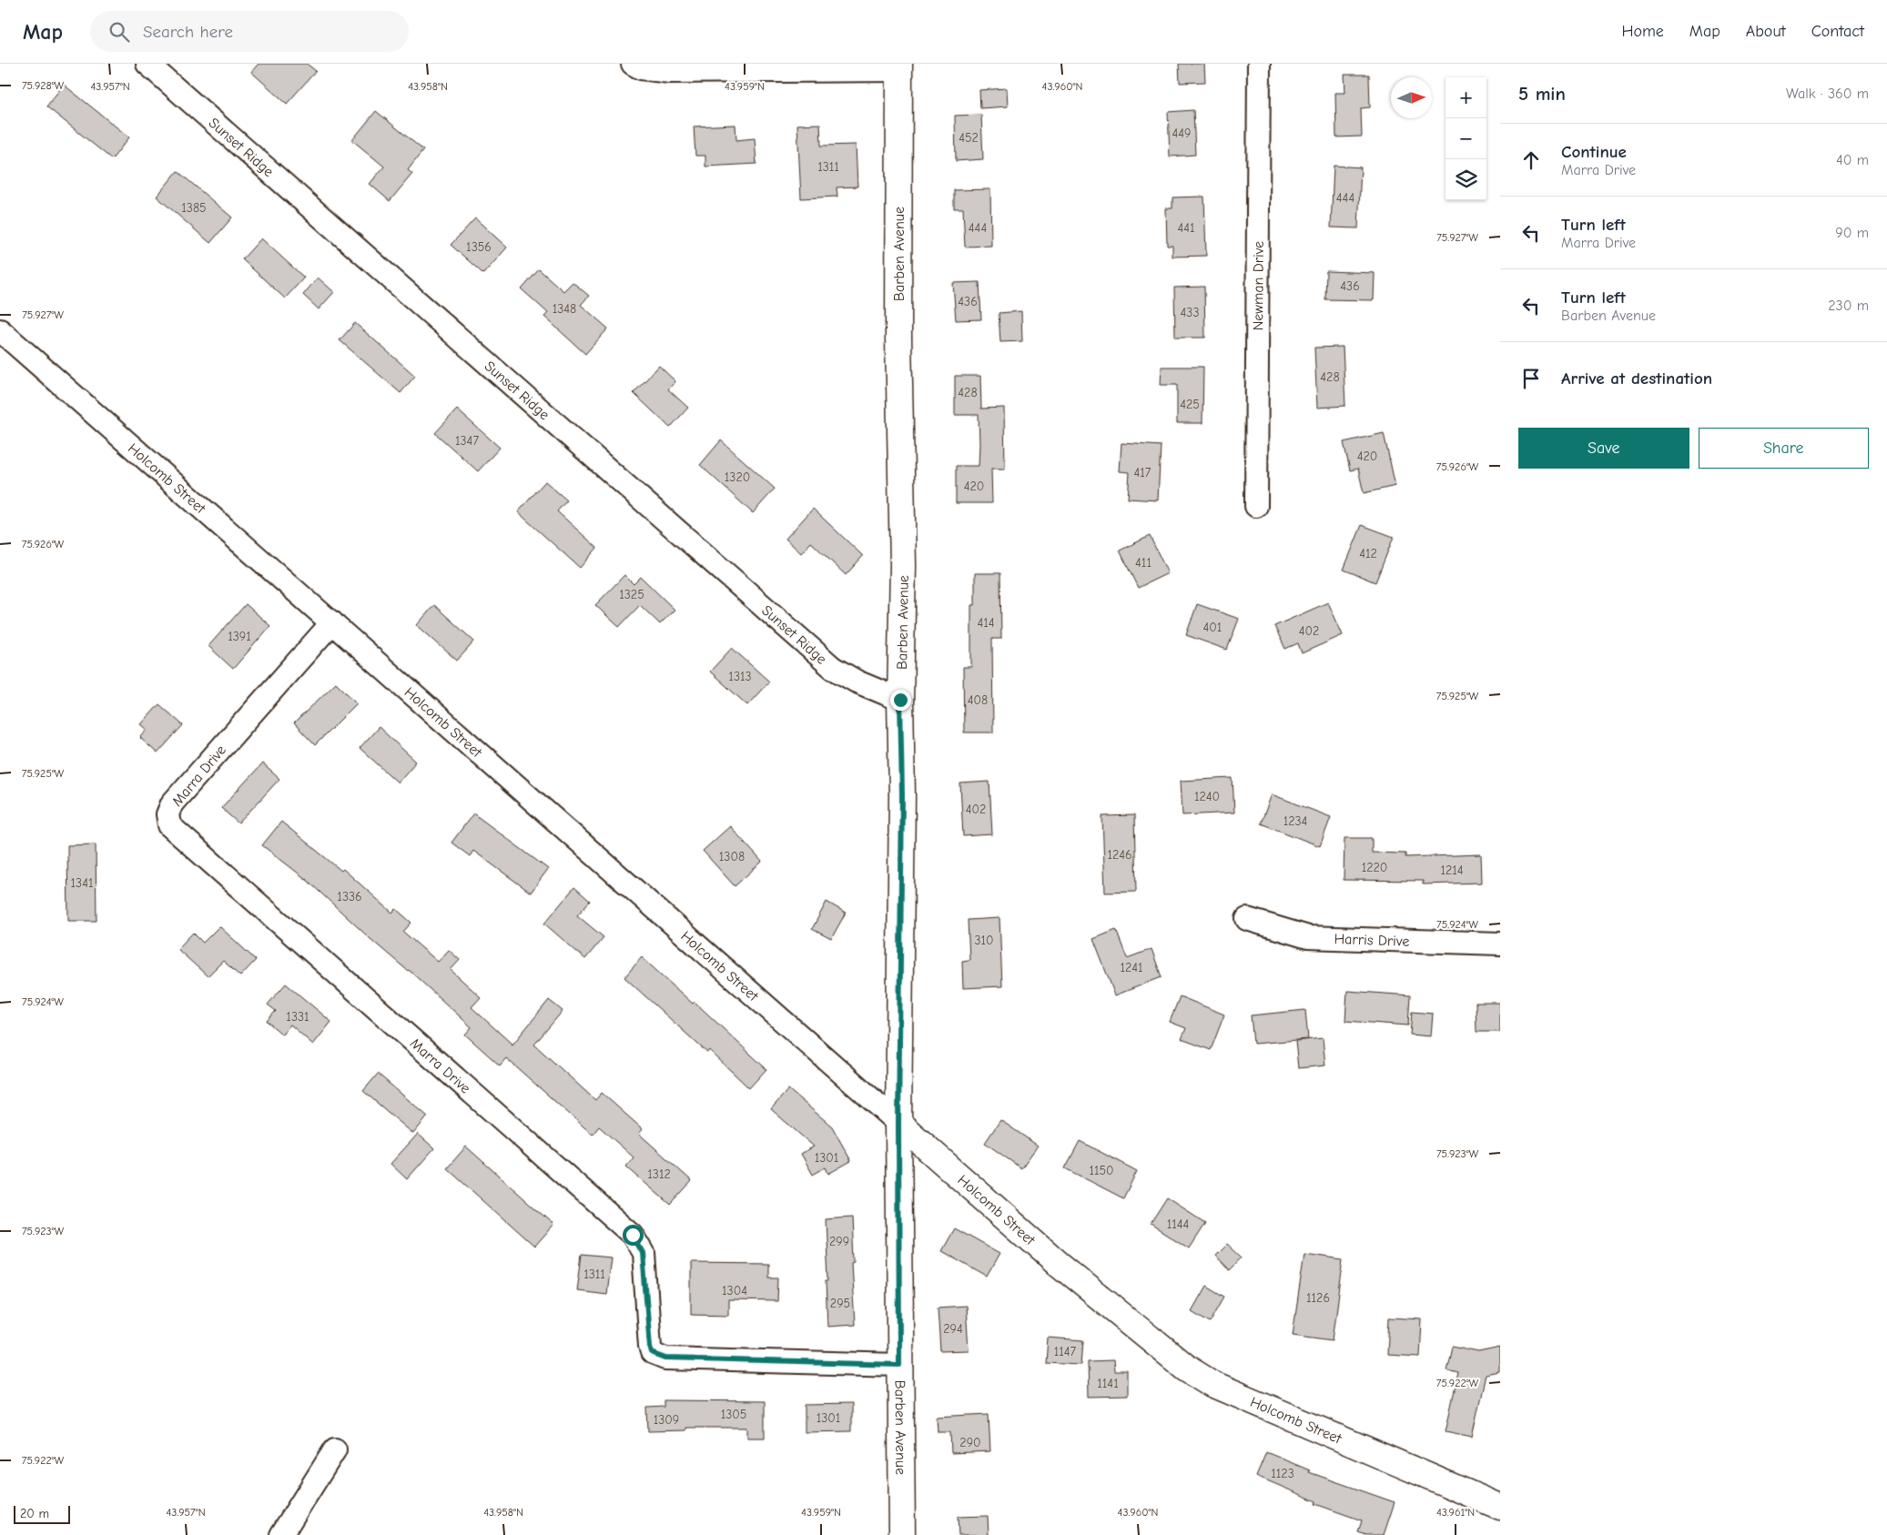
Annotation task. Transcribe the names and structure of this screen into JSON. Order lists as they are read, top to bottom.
{
  "streets": {
    "street": [
      "Sunset Ridge",
      "Barben Avenue",
      "Newman Drive",
      "Holcomb Street",
      "Marra Drive",
      "Harris Drive"
    ]
  },
  "crossings": [
    ["Sunset Ridge", "Barben Avenue"],
    ["Barben Avenue", "Holcomb Street"],
    ["Barben Avenue", "Marra Drive"],
    ["Holcomb Street", "Marra Drive"]
  ],
  "house_numbers": [
    "449",
    "452",
    "1311",
    "444",
    "1385",
    "444",
    "441",
    "1356",
    "436",
    "436",
    "1348",
    "433",
    "428",
    "428",
    "425",
    "1347",
    "420",
    "417",
    "1320",
    "420",
    "412",
    "411",
    "1325",
    "414",
    "401",
    "402",
    "1391",
    "1313",
    "408",
    "1240",
    "402",
    "1234",
    "1246",
    "1308",
    "1220",
    "1214",
    "1341",
    "1336",
    "310",
    "1241",
    "1331",
    "1301",
    "1150",
    "1312",
    "1144",
    "299",
    "1311",
    "1304",
    "1126",
    "295",
    "294",
    "1147",
    "1141",
    "1305",
    "1301",
    "1309",
    "290",
    "1123"
  ],
  "scale_bar": "20 m",
  "north": "right",
  "page": {
    "header": "Map",
    "search": "Search here",
    "nav": [
      "Home",
      "Map",
      "About",
      "Contact"
    ],
    "heading": ["5 min", "Walk · 360 m"],
    "map_buttons": ["+", "−"],
    "list": [
      ["Continue", "Marra Drive", "40 m"],
      ["Turn left", "Marra Drive", "90 m"],
      ["Turn left", "Barben Avenue", "230 m"],
      "Arrive at destination"
    ],
    "buttons": ["Save", "Share"],
    "scale": "20 m"
  },
  "coordinates": [
    "75.928°W",
    "43.959°N",
    "43.957°N",
    "43.958°N",
    "43.960°N",
    "75.927°W",
    "75.926°W",
    "75.925°W",
    "75.924°W",
    "75.923°W",
    "75.922°W",
    "43.961°N"
  ]
}
